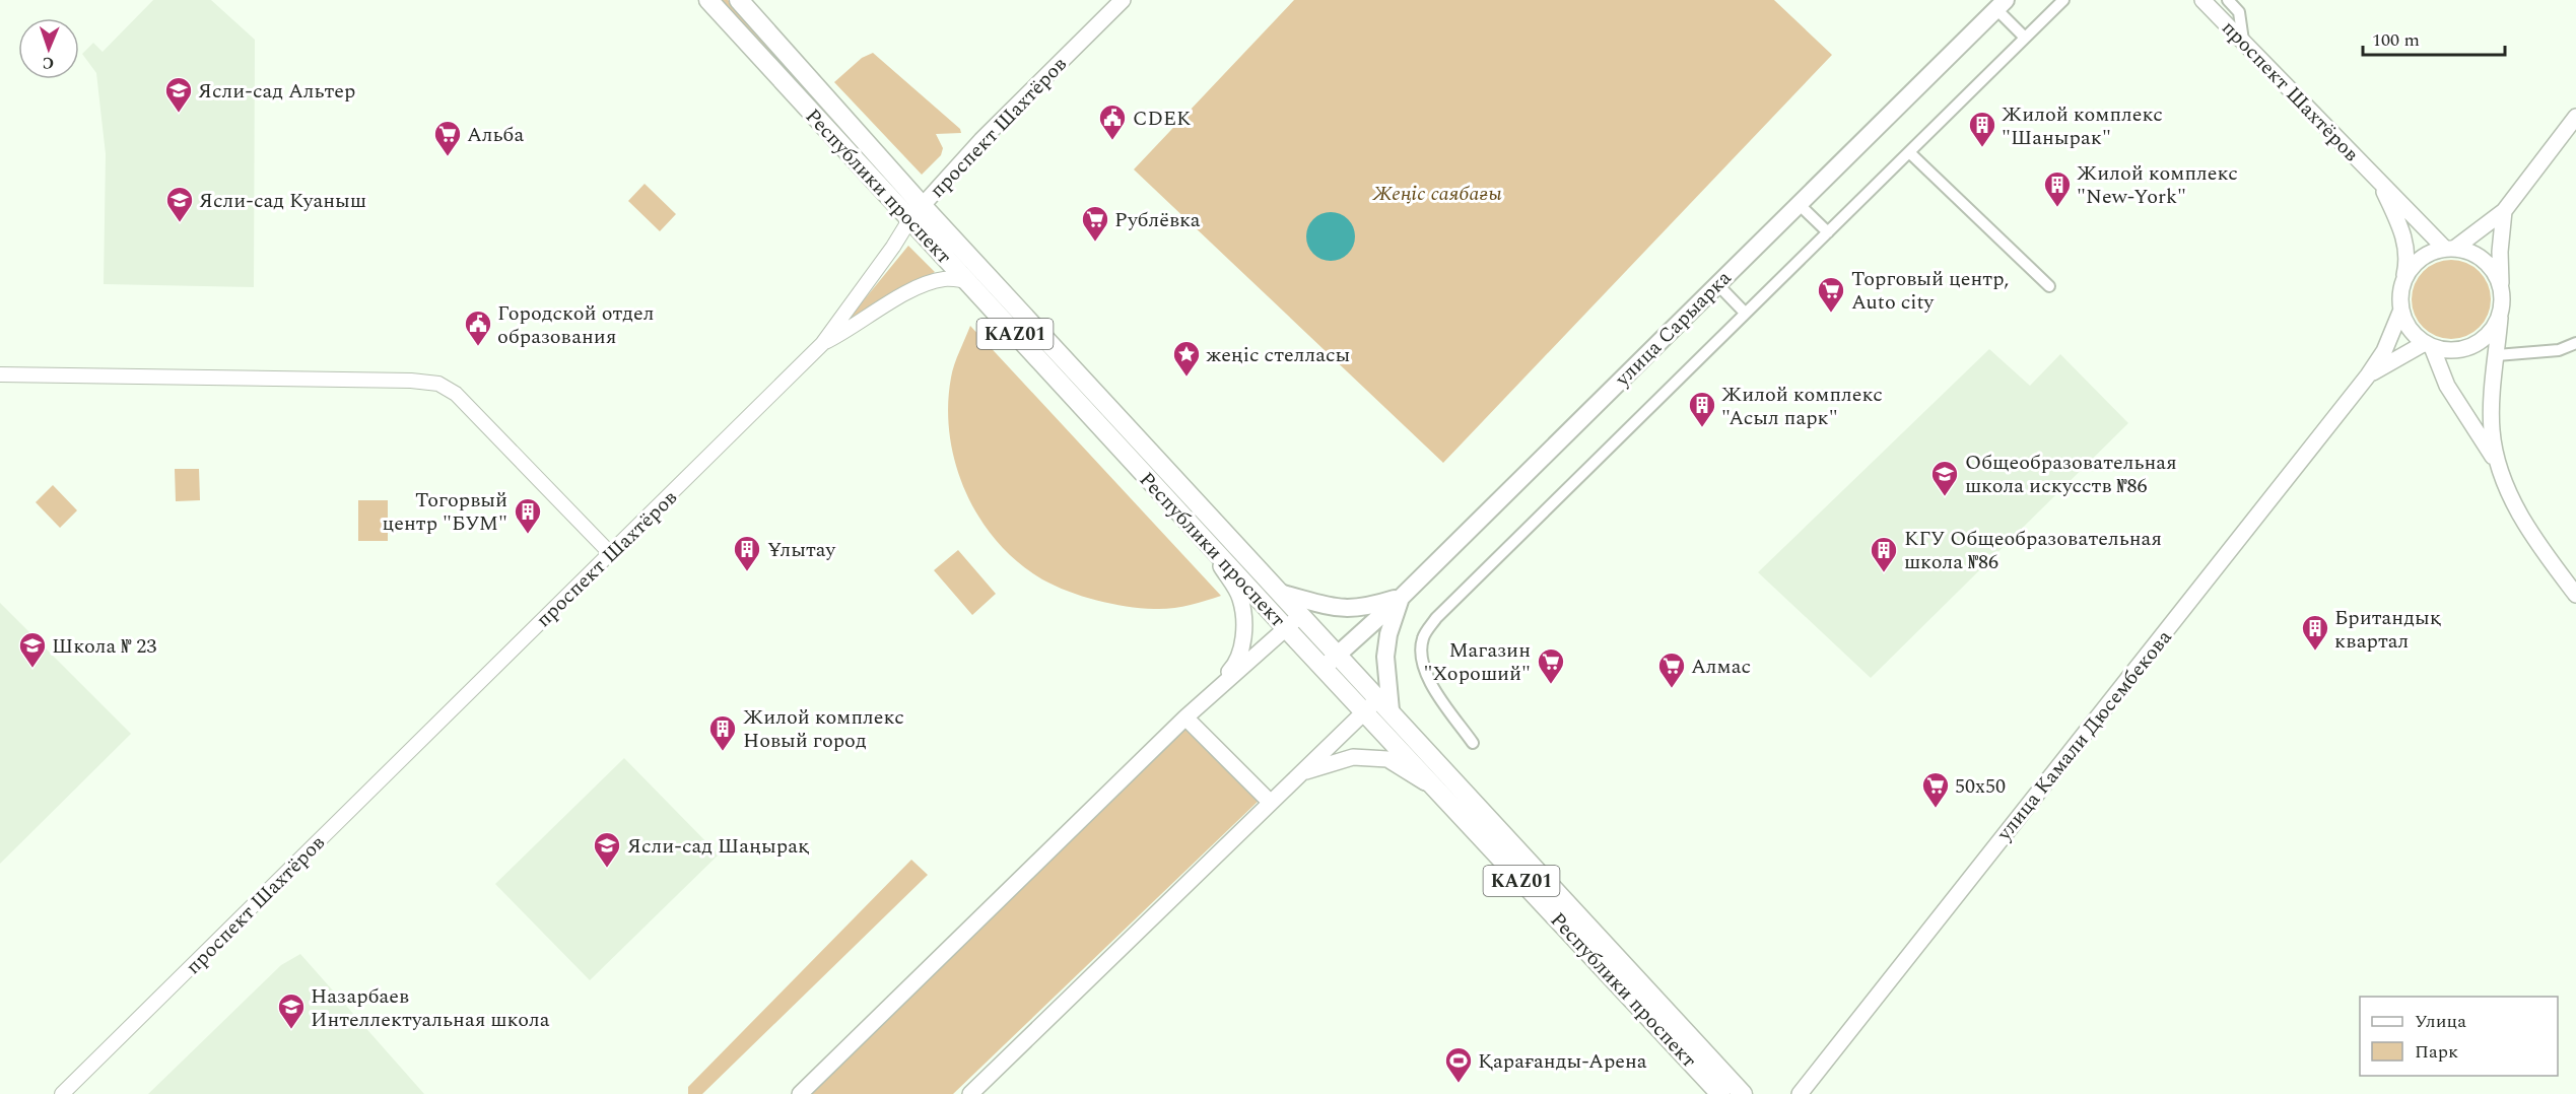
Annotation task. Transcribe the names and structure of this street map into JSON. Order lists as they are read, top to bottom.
{
  "streets": {
    "highway": ["Республики проспект", "KАZ01"],
    "main road": ["проспект Шахтёров", "улица Сарыарка", "улица Камали Дюсембекова"]
  },
  "crossings": [
    ["проспект Шахтёров", "Республики проспект"],
    ["проспект Шахтёров", "улица Камали Дюсембекова"],
    ["Республики проспект", "улица Сарыарка"]
  ],
  "parks": ["Жеңіс саябағы"],
  "places": {
    "school or university": [
      "Ясли-сад Альтер",
      "Ясли-сад Куаныш",
      "Общеобразовательная школа искусств №86",
      "Школа № 23",
      "Ясли-сад Шаңырақ",
      "Назарбаев Интеллектуальная школа"
    ],
    "public building": ["CDEK", "Городской отдел образования"],
    "building": [
      "Жилой комплекс \"Шанырак\"",
      "Жилой комплекс \"New-York\"",
      "Жилой комплекс \"Асыл парк\"",
      "Тогорвый центр \"БУМ\"",
      "Ұлытау",
      "КГУ Общеобразовательная школа №86",
      "Британдық квартал",
      "Жилой комплекс Новый город"
    ],
    "supermarket": [
      "Альба",
      "Рублёвка",
      "Торговый центр, Auto city",
      "Магазин \"Хороший\"",
      "Алмас",
      "50х50"
    ],
    "place": ["жеңіс стелласы"],
    "sports": ["Қарағанды-Арена"]
  },
  "legend": ["Улица", "Парк"],
  "scale_bar": "100 m",
  "north": "bottom"
}
